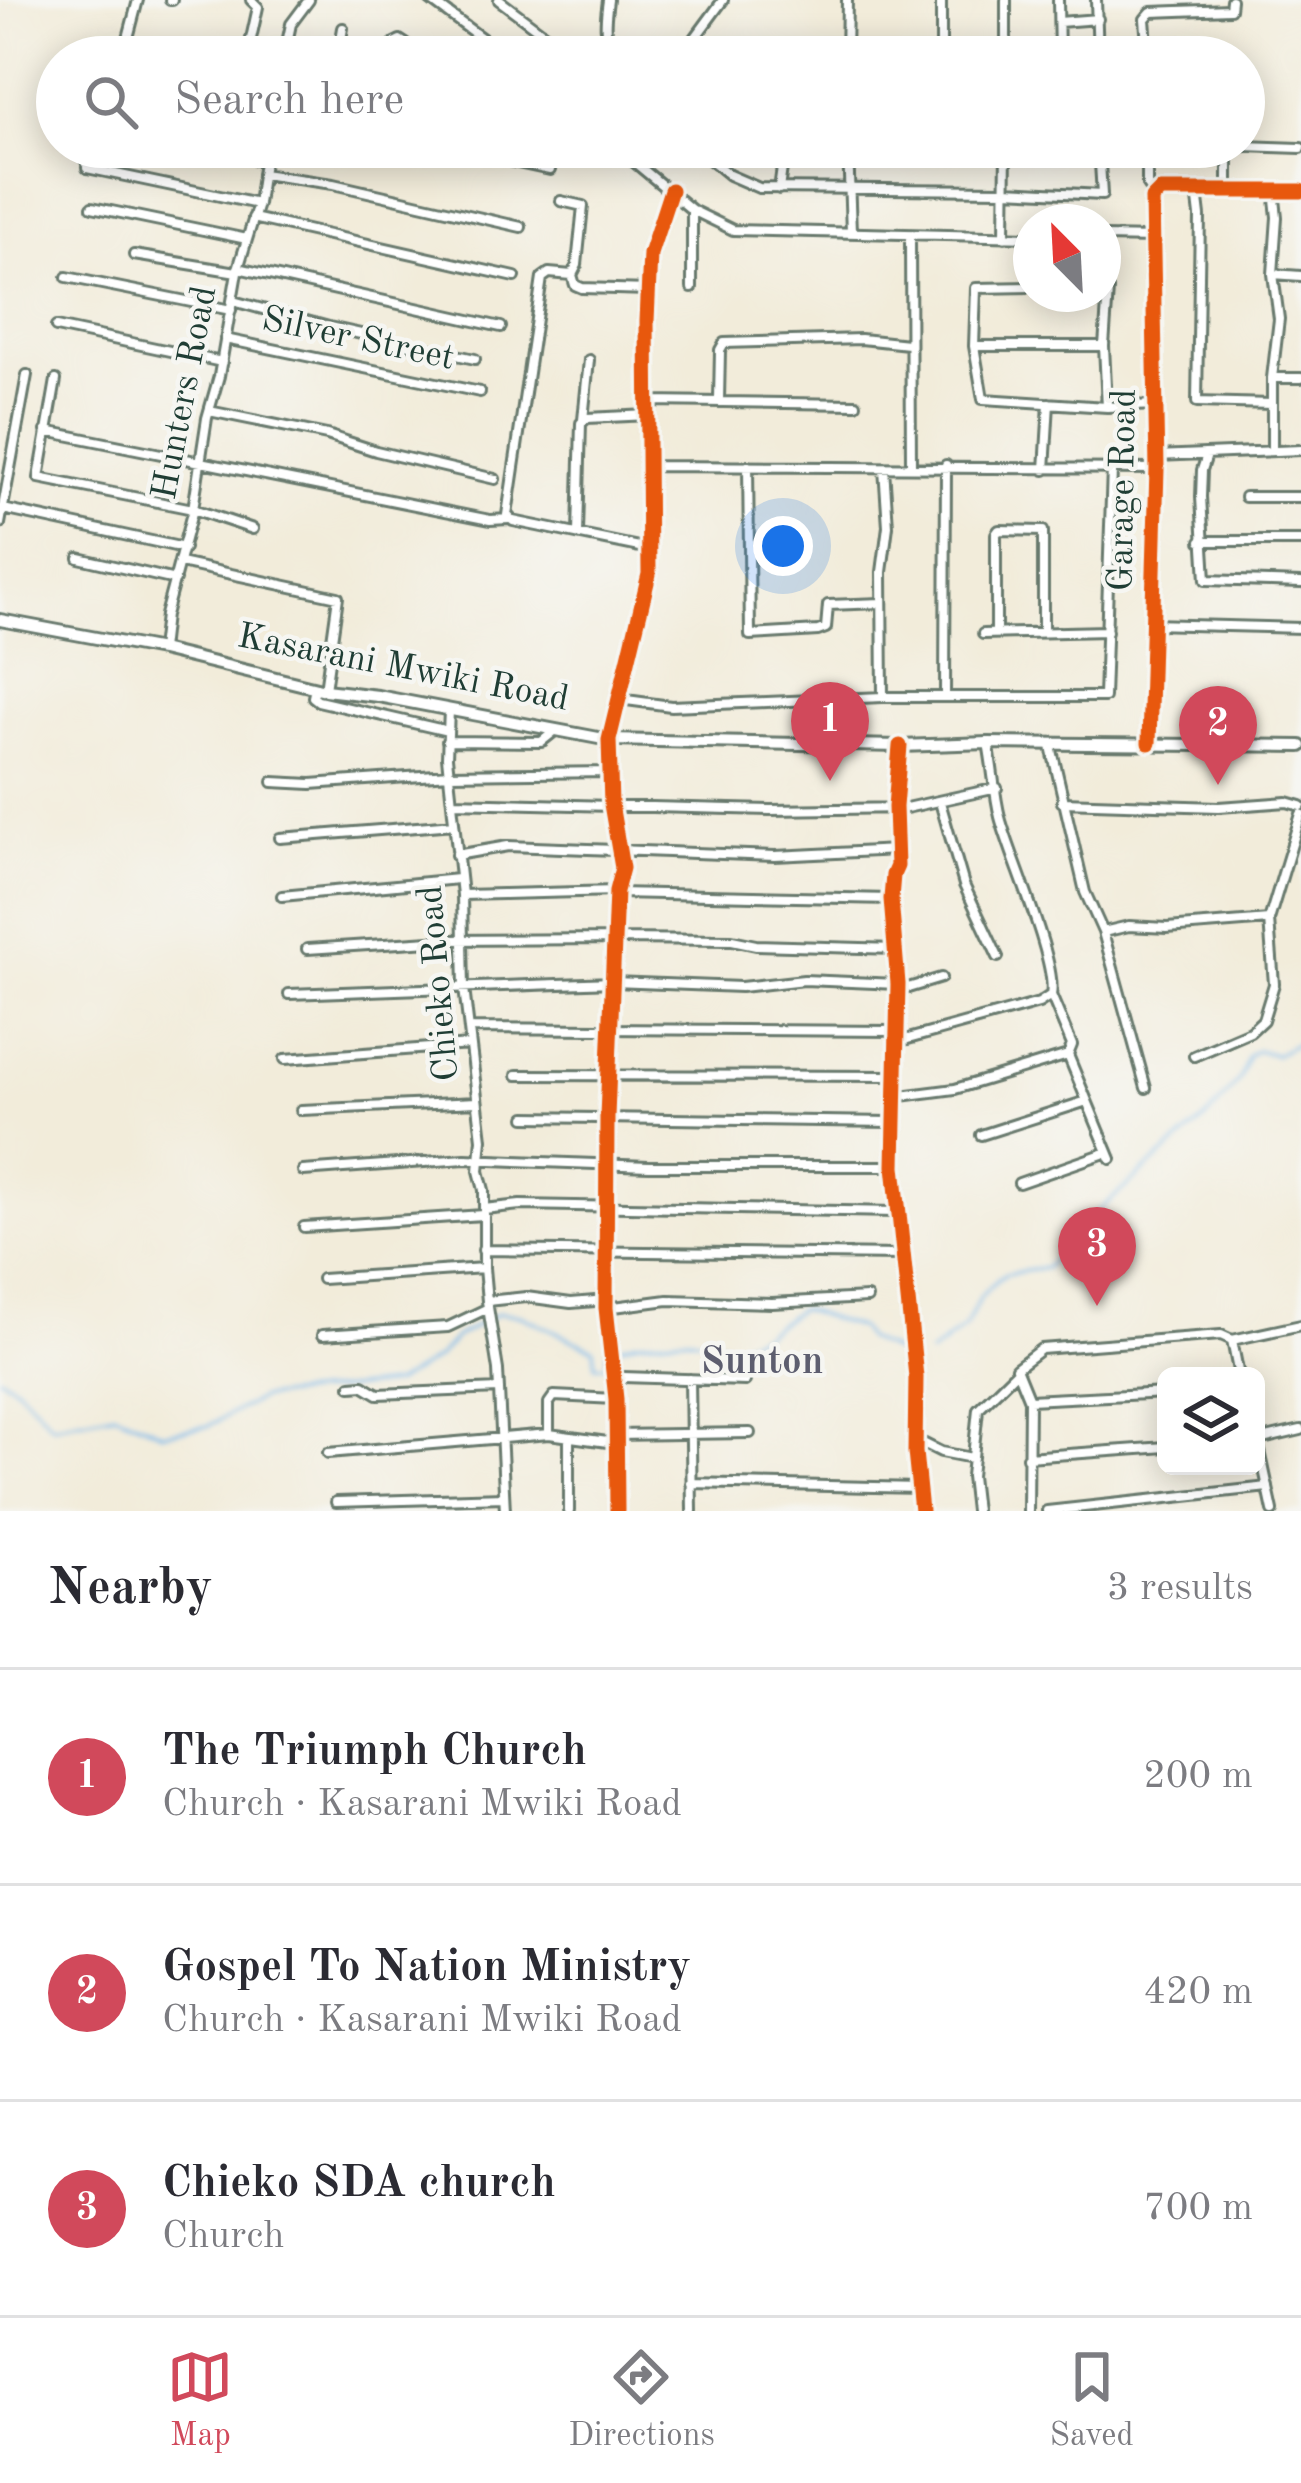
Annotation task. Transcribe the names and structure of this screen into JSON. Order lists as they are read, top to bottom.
{
  "streets": {
    "main road": ["Kasarani Mwiki Road"],
    "street": [
      "Silver Street",
      "Hunters Road",
      "Garage Road",
      "Chieko Road"
    ]
  },
  "crossings": [
    ["Silver Street", "Hunters Road"],
    ["Hunters Road", "Kasarani Mwiki Road"],
    ["Garage Road", "Kasarani Mwiki Road"],
    ["Kasarani Mwiki Road", "Chieko Road"]
  ],
  "districts": ["Sunton"],
  "north": "top left",
  "page": {
    "search": "Search here",
    "pins": ["1", "2", "3"],
    "heading": ["Nearby", "3 results"],
    "list": [
      {
        "mark": "1",
        "name": "The Triumph Church",
        "note": "Church · Kasarani Mwiki Road",
        "value": "200 m"
      },
      {
        "mark": "2",
        "name": "Gospel To Nation Ministry",
        "note": "Church · Kasarani Mwiki Road",
        "value": "420 m"
      },
      {
        "mark": "3",
        "name": "Chieko SDA church",
        "note": "Church",
        "value": "700 m"
      }
    ],
    "nav": ["Map", "Directions", "Saved"]
  }
}
